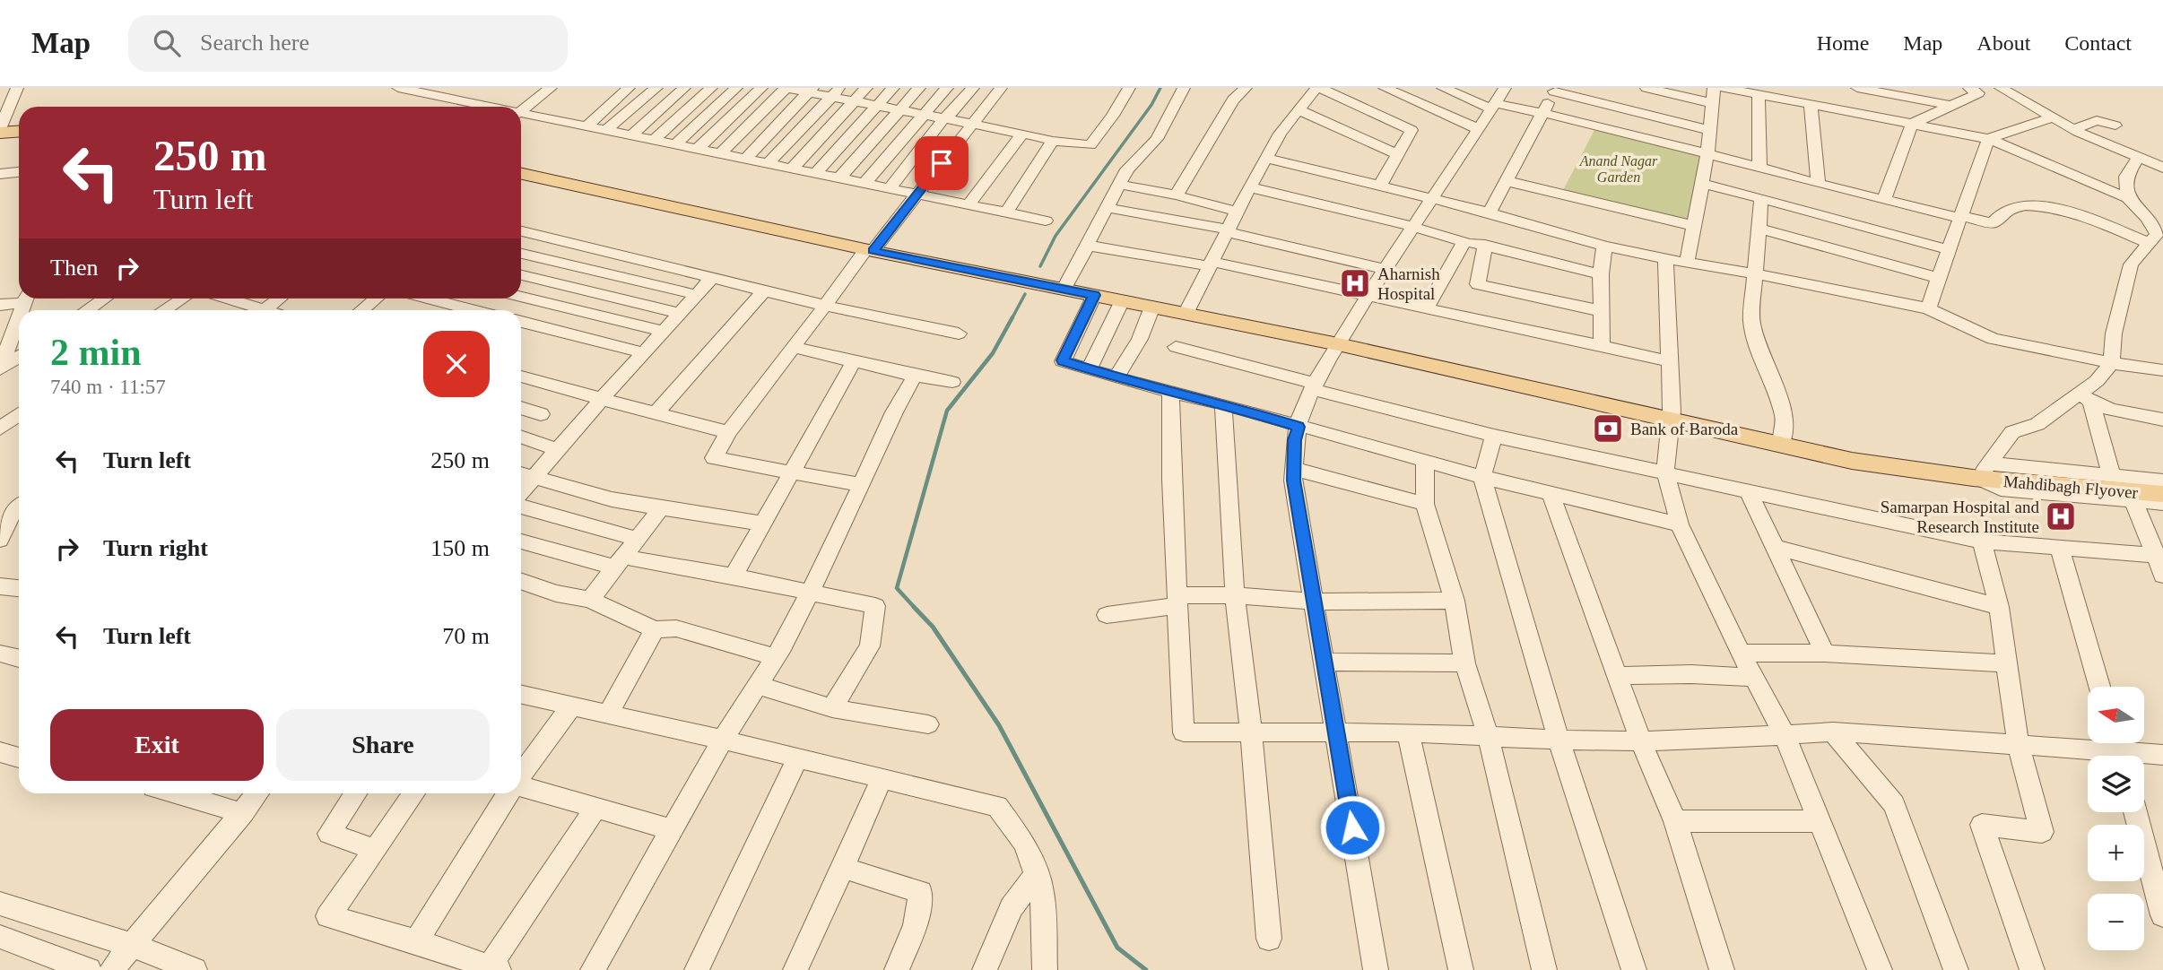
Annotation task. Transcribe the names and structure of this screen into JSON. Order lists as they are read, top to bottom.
{
  "streets": {
    "main road": ["Mahdibagh Flyover"]
  },
  "parks": ["Anand Nagar Garden"],
  "places": {
    "hospital": ["Aharnish Hospital", "Samarpan Hospital and Research Institute"],
    "bank": ["Bank of Baroda"]
  },
  "north": "left",
  "page": {
    "header": "Map",
    "search": "Search here",
    "nav": [
      "Home",
      "Map",
      "About",
      "Contact"
    ],
    "turn": ["250 m", "Turn left"],
    "then": "Then",
    "heading": ["2 min", "740 m · 11:57"],
    "list": [
      {
        "name": "Turn left",
        "value": "250 m"
      },
      {
        "name": "Turn right",
        "value": "150 m"
      },
      {
        "name": "Turn left",
        "value": "70 m"
      }
    ],
    "map_buttons": ["+", "−"],
    "buttons": ["Exit", "Share"]
  }
}
